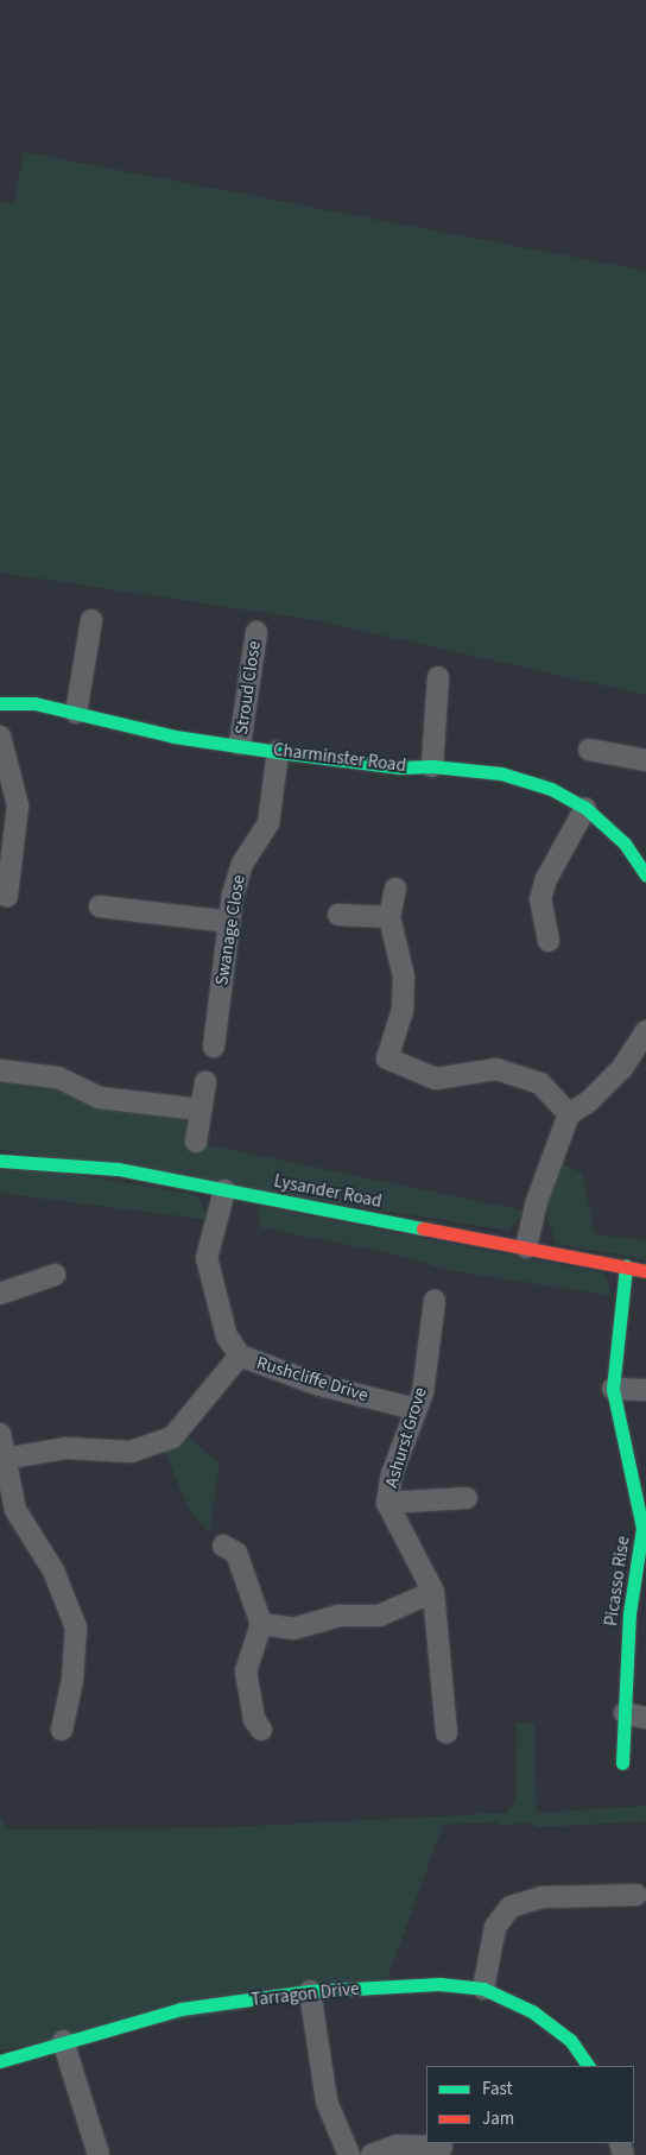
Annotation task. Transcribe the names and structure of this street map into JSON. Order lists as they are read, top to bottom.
{
  "streets": {
    "street": [
      "Stroud Close",
      "Charminster Road",
      "Swanage Close",
      "Lysander Road",
      "Rushcliffe Drive",
      "Ashurst Grove",
      "Picasso Rise",
      "Tarragon Drive"
    ]
  },
  "crossings": [
    ["Stroud Close", "Charminster Road"],
    ["Charminster Road", "Swanage Close"],
    ["Lysander Road", "Rushcliffe Drive"],
    ["Lysander Road", "Picasso Rise"],
    ["Rushcliffe Drive", "Ashurst Grove"]
  ],
  "legend": ["Fast", "Jam"]
}
